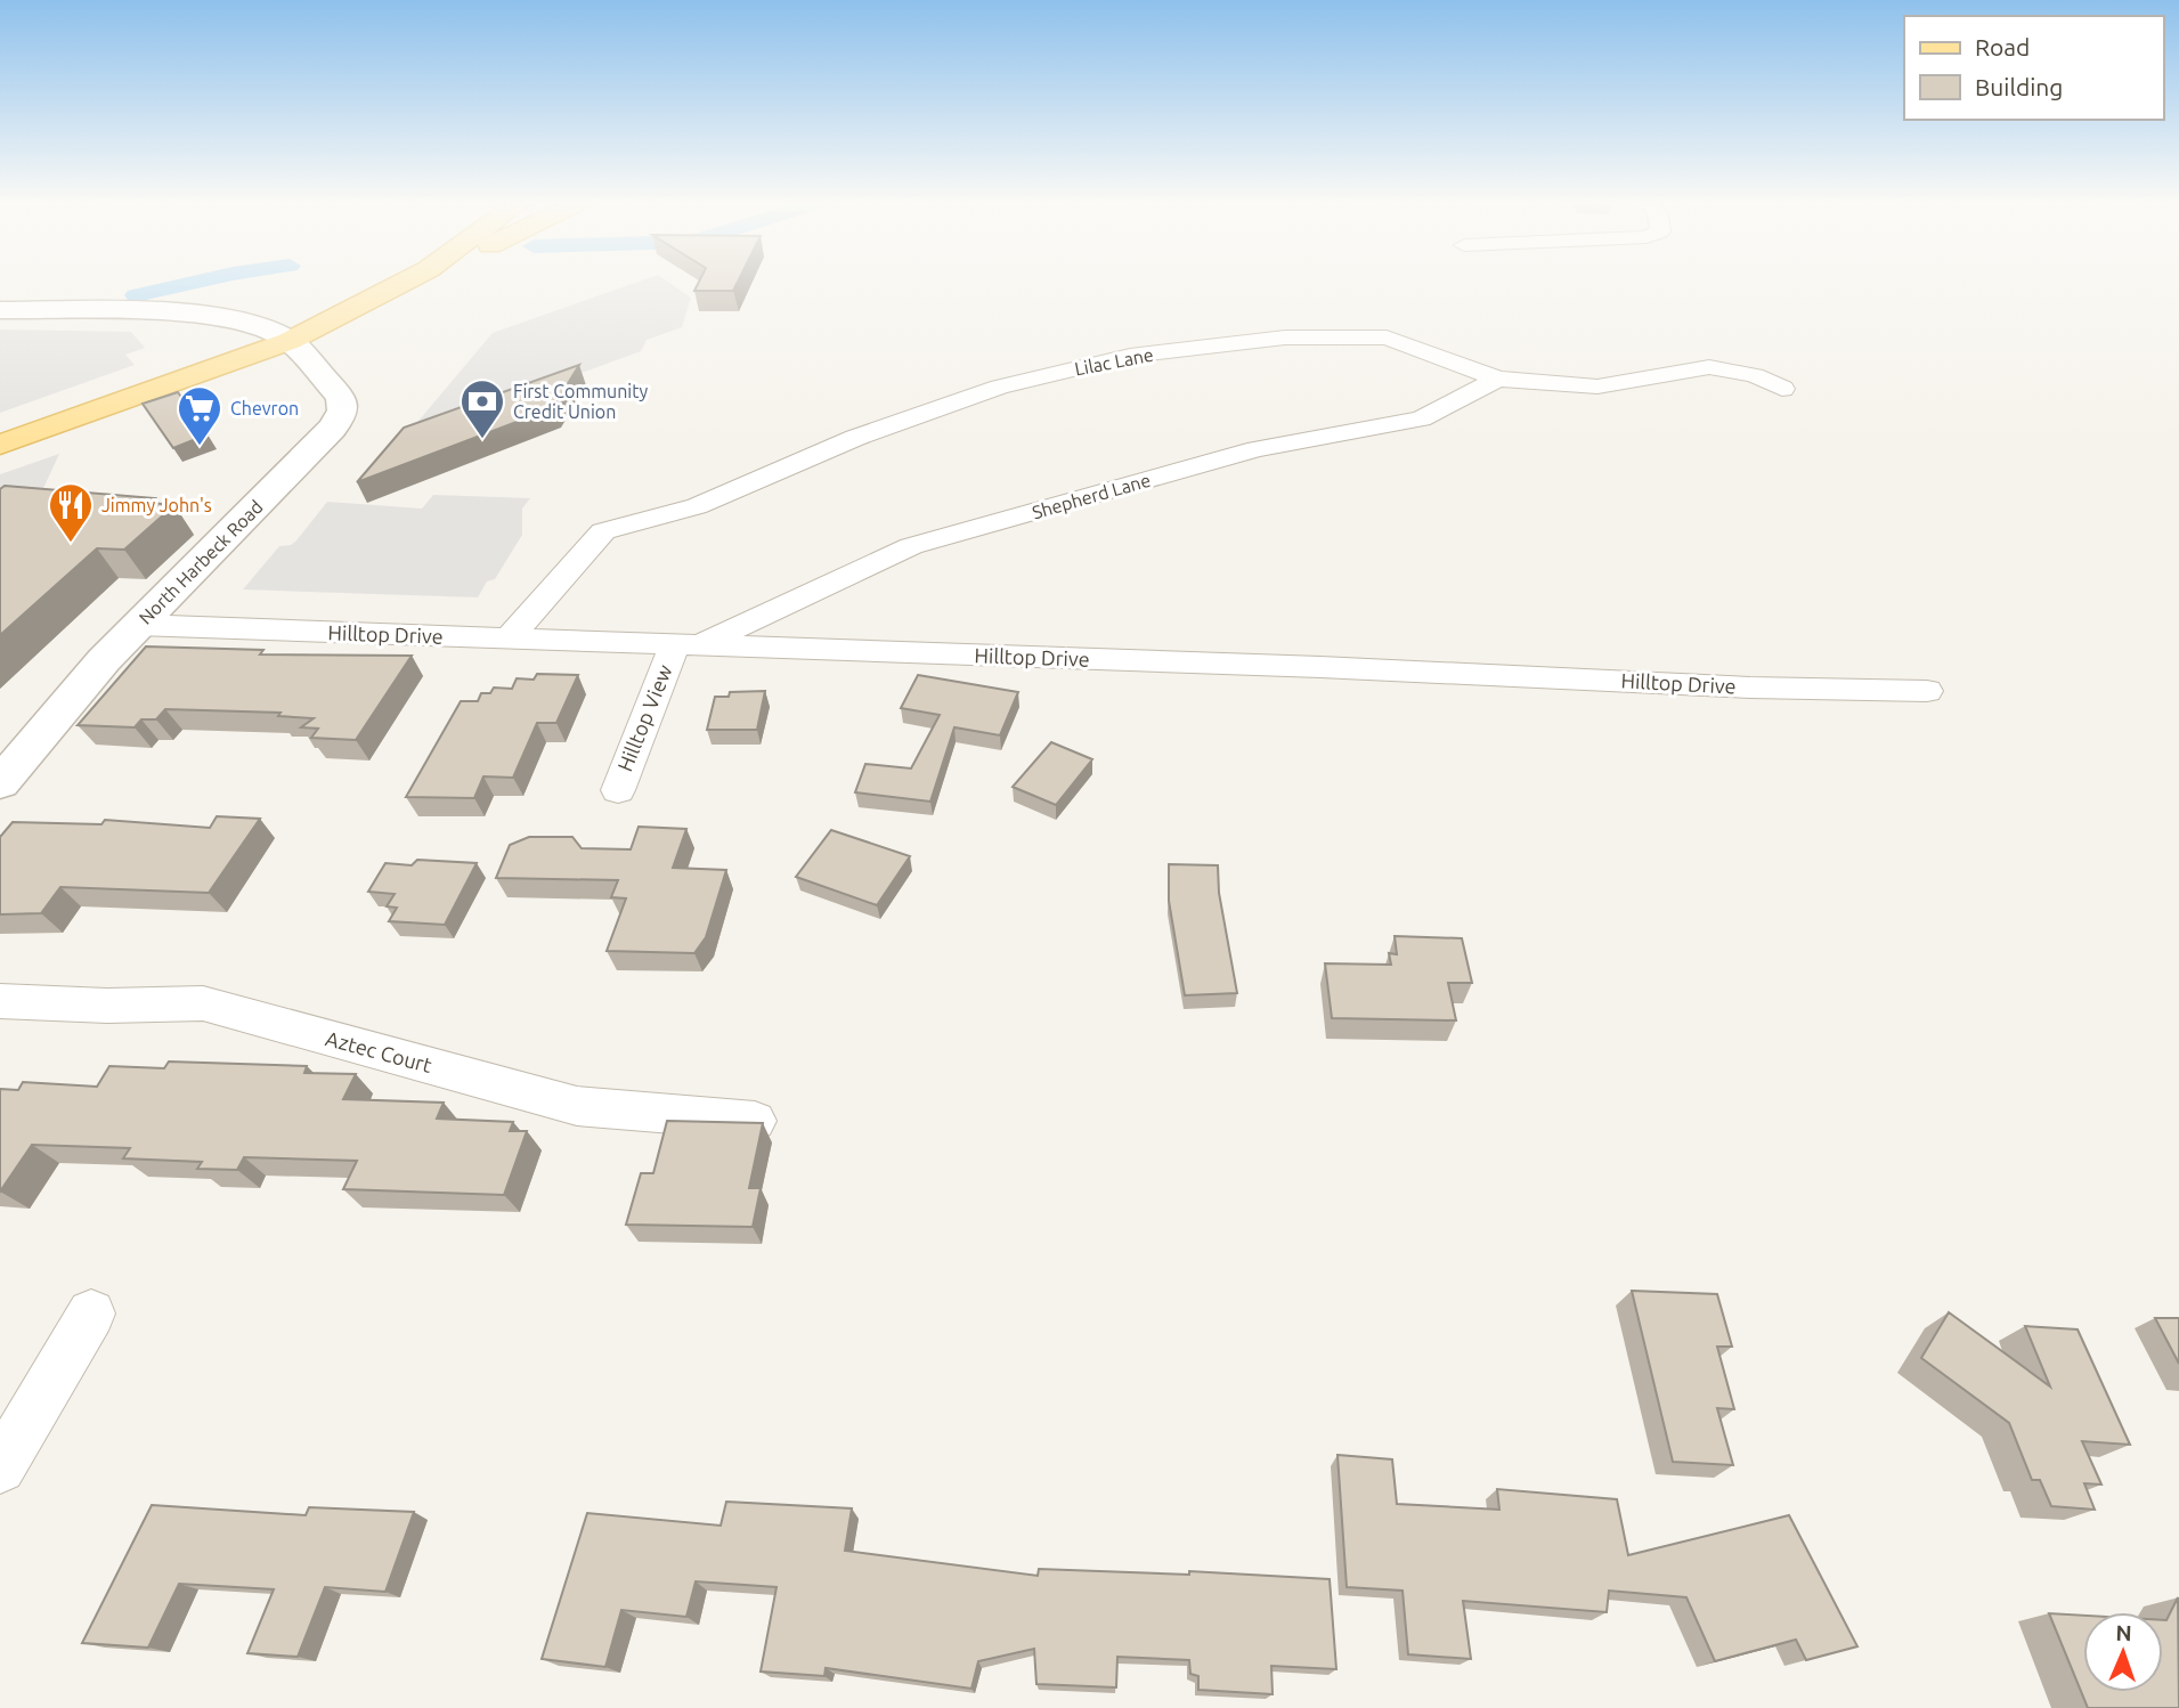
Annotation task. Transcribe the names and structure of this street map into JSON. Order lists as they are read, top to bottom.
{
  "streets": {
    "street": [
      "Lilac Lane",
      "Shepherd Lane",
      "North Harbeck Road",
      "Hilltop Drive",
      "Hilltop View",
      "Aztec Court"
    ]
  },
  "crossings": [
    ["Lilac Lane", "Shepherd Lane"],
    ["Lilac Lane", "Hilltop Drive"],
    ["Shepherd Lane", "Hilltop Drive"],
    ["Shepherd Lane", "Hilltop View"],
    ["North Harbeck Road", "Hilltop Drive"],
    ["Hilltop Drive", "Hilltop View"]
  ],
  "places": {
    "bank": ["First Community Credit Union"],
    "supermarket": ["Chevron"],
    "restaurant": ["Jimmy John's"]
  },
  "legend": ["Road", "Building"],
  "north": "top"
}
